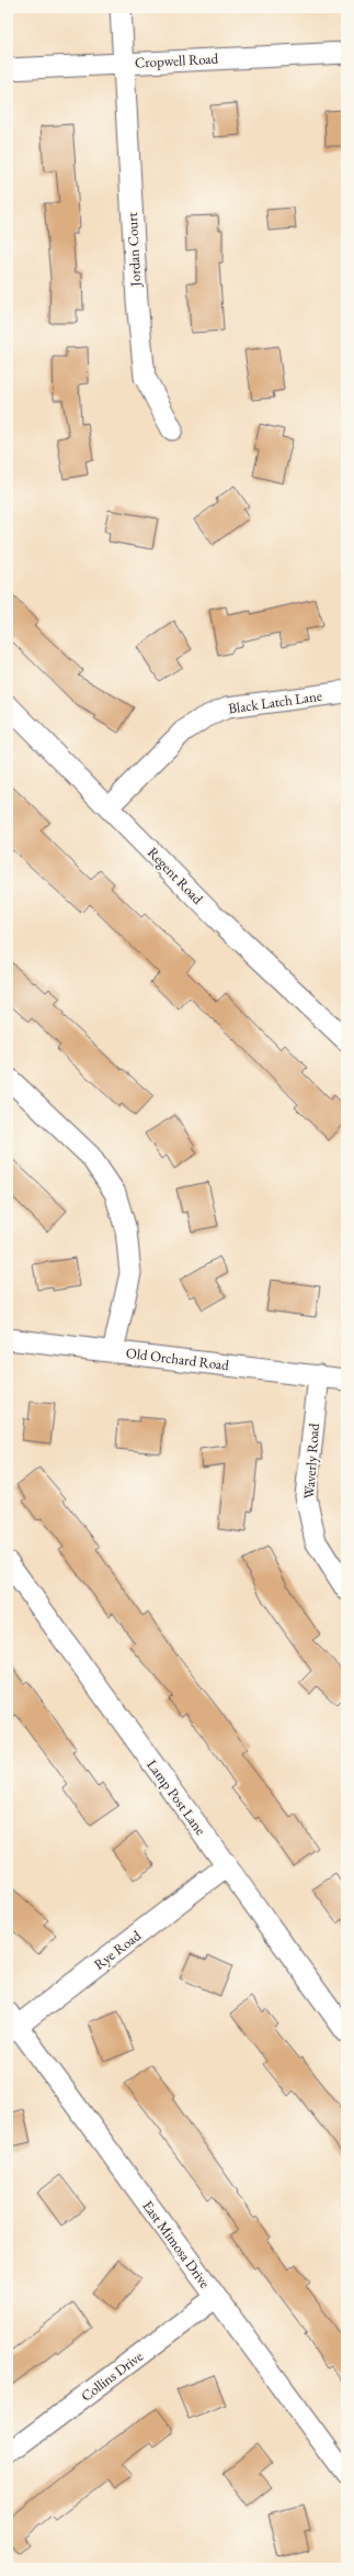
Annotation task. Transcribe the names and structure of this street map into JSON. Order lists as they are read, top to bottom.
{
  "streets": {
    "street": [
      "Cropwell Road",
      "Jordan Court",
      "Black Latch Lane",
      "Regent Road",
      "Old Orchard Road",
      "Waverly Road",
      "Lamp Post Lane",
      "Rye Road",
      "East Mimosa Drive",
      "Collins Drive"
    ]
  },
  "crossings": [
    ["Cropwell Road", "Jordan Court"],
    ["Black Latch Lane", "Regent Road"],
    ["Old Orchard Road", "Waverly Road"],
    ["Lamp Post Lane", "Rye Road"],
    ["Rye Road", "East Mimosa Drive"],
    ["East Mimosa Drive", "Collins Drive"]
  ]
}
